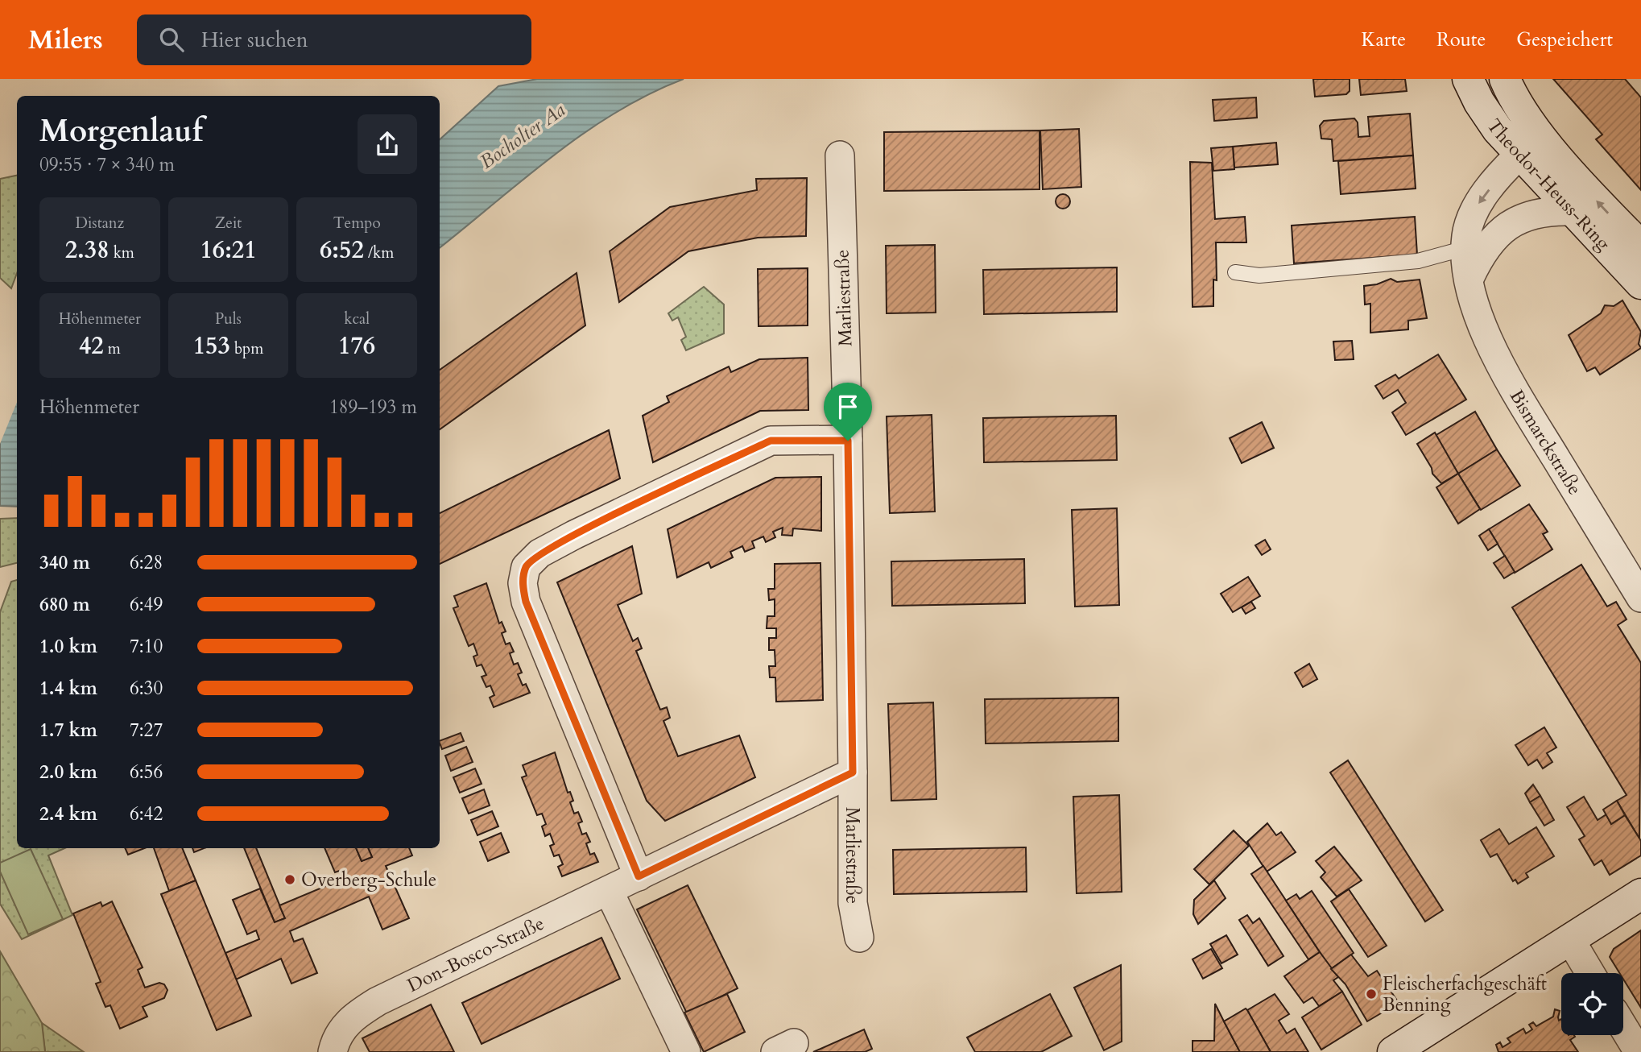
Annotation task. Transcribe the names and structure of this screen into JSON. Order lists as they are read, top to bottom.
{
  "streets": {
    "main road": ["Theodor-Heuss-Ring"],
    "street": ["Marliestraße", "Bismarckstraße", "Don-Bosco-Straße"]
  },
  "crossings": [
    ["Theodor-Heuss-Ring", "Bismarckstraße"],
    ["Marliestraße", "Don-Bosco-Straße"]
  ],
  "water": ["Bocholter Aa"],
  "places": ["Overberg-Schule", "Fleischerfachgeschäft Benning"],
  "page": {
    "header": "Milers",
    "search": "Hier suchen",
    "nav": ["Karte", "Route", "Gespeichert"],
    "heading": ["Morgenlauf", "09:55 · 7 × 340 m"],
    "stats": [
      ["Distanz", "2.38 km"],
      ["Zeit", "16:21"],
      ["Tempo", "6:52 /km"],
      ["Höhenmeter", "42 m"],
      ["Puls", "153 bpm"],
      ["kcal", "176"]
    ],
    "chart": ["Höhenmeter", "189–193 m"],
    "list": [
      {
        "name": "340 m",
        "note": "6:28"
      },
      {
        "name": "680 m",
        "note": "6:49"
      },
      {
        "name": "1.0 km",
        "note": "7:10"
      },
      {
        "name": "1.4 km",
        "note": "6:30"
      },
      {
        "name": "1.7 km",
        "note": "7:27"
      },
      {
        "name": "2.0 km",
        "note": "6:56"
      },
      {
        "name": "2.4 km",
        "note": "6:42"
      }
    ]
  }
}
